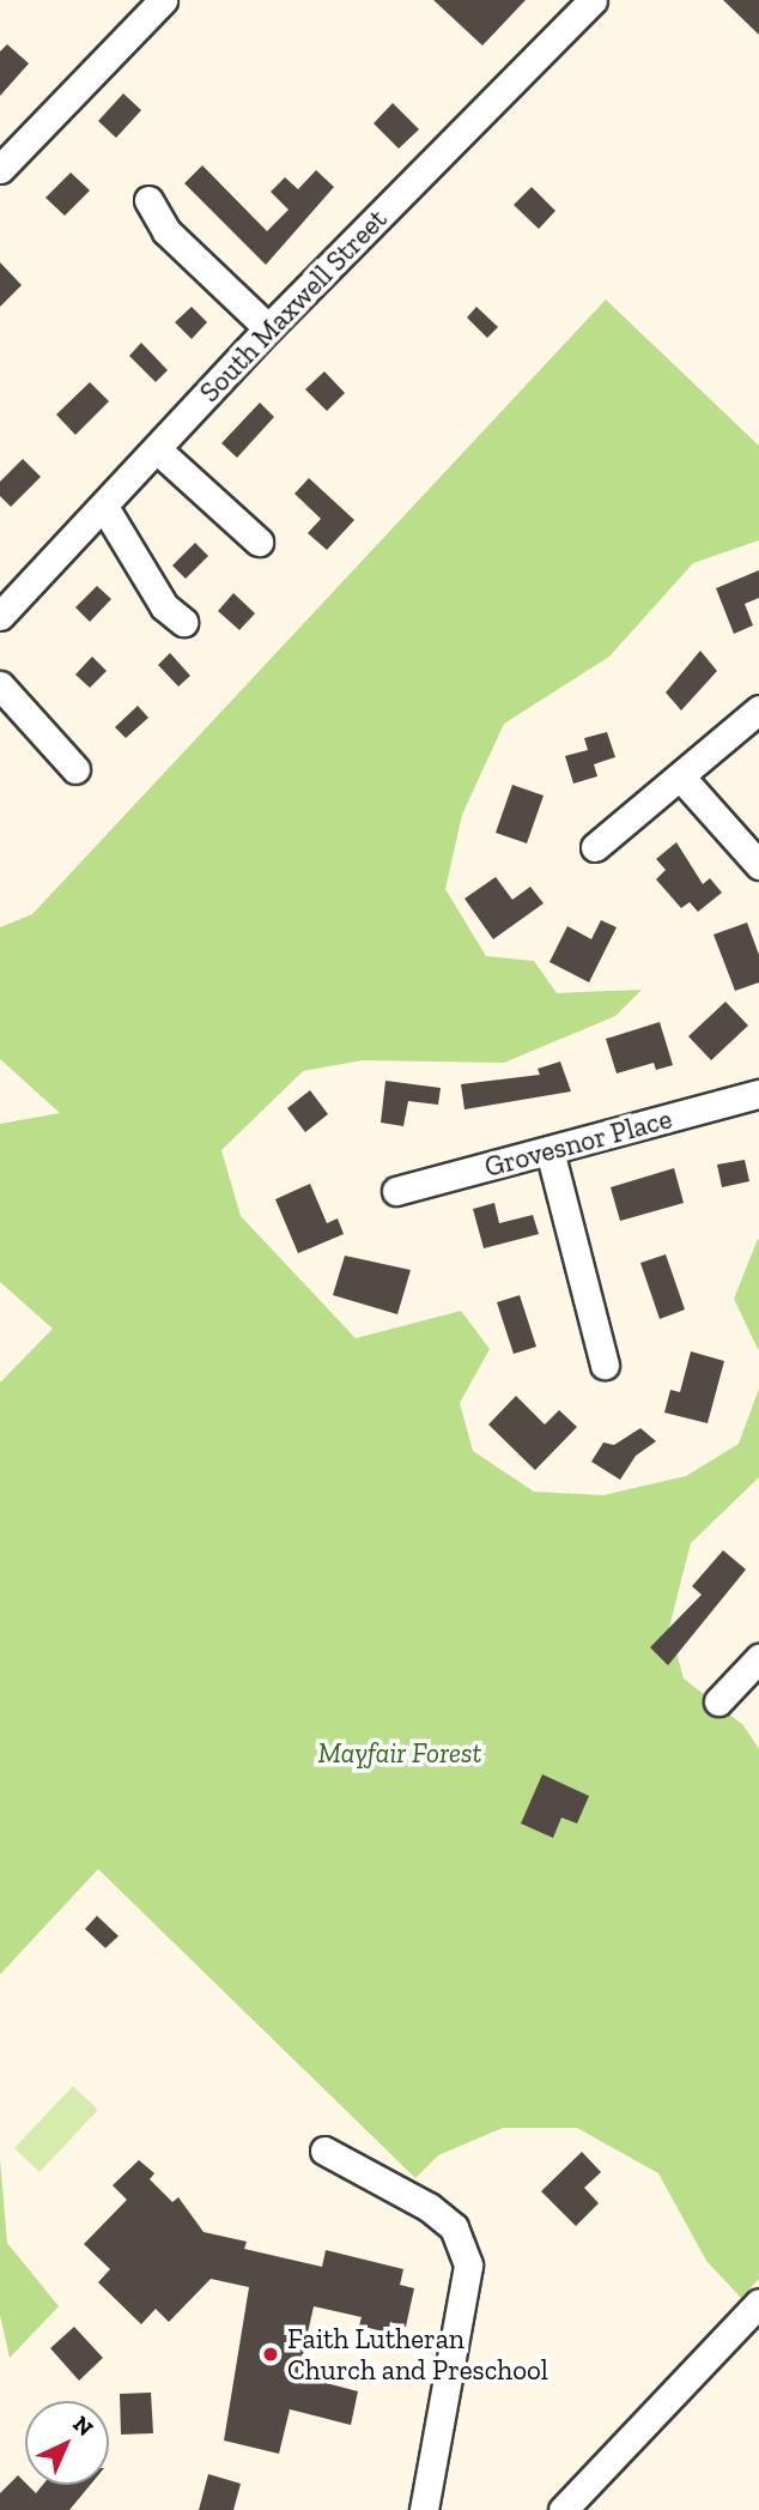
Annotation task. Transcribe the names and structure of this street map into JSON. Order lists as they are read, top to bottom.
{
  "streets": {
    "street": ["South Maxwell Street", "Grovesnor Place"]
  },
  "parks": ["Mayfair Forest"],
  "places": ["Faith Lutheran Church and Preschool"],
  "north": "top right"
}
